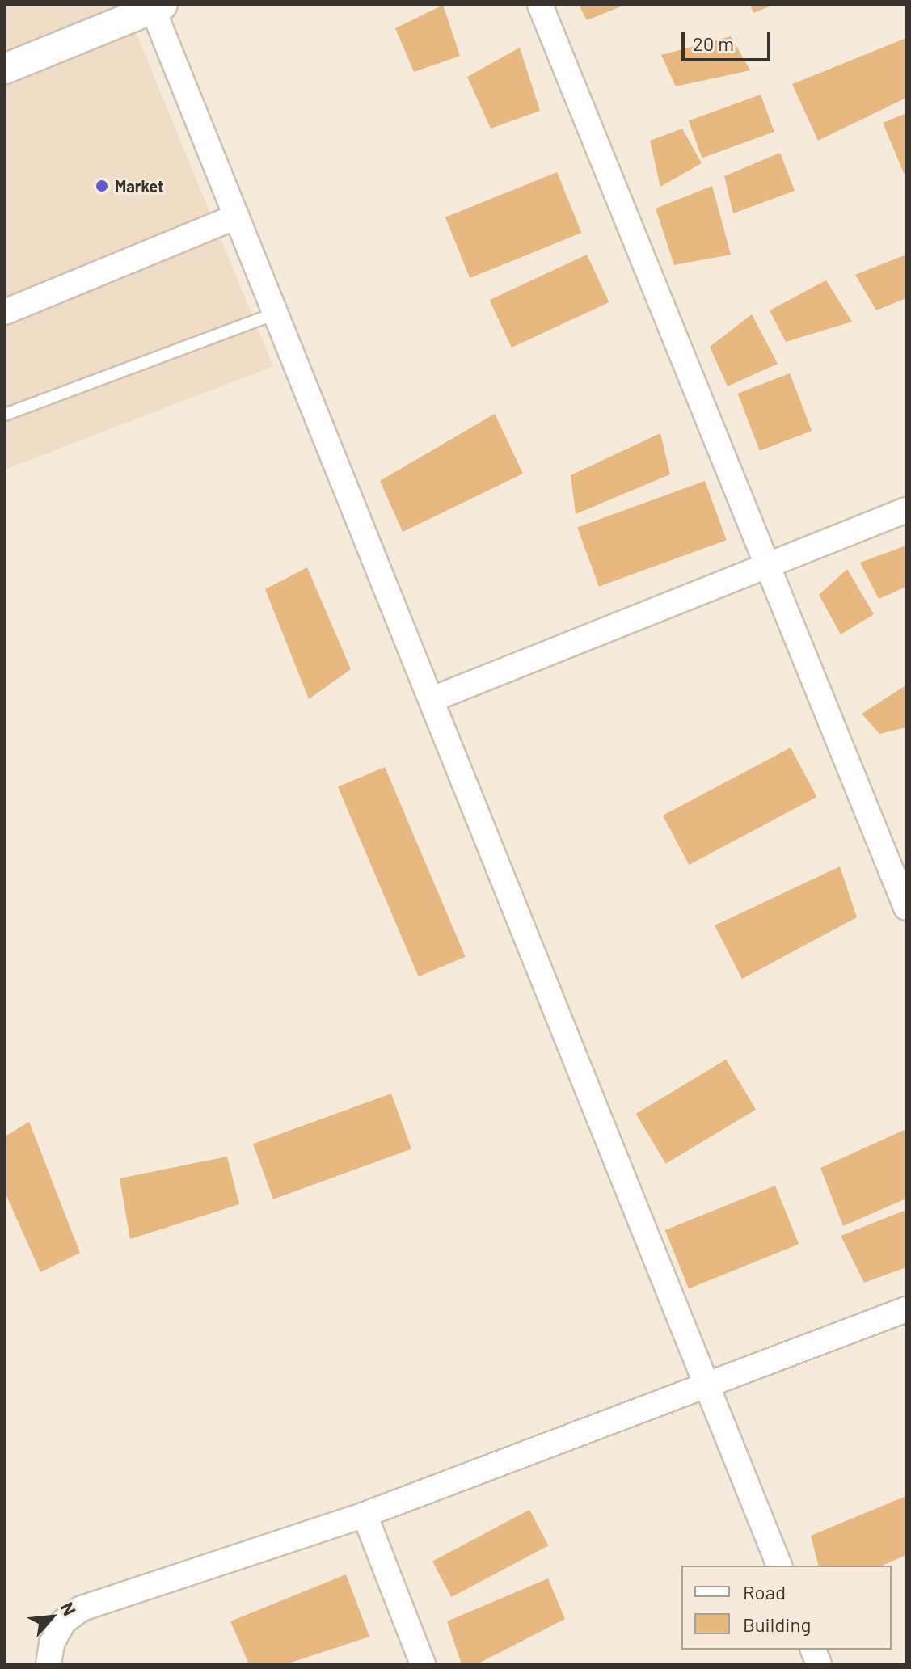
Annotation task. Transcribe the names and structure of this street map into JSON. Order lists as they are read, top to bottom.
{
  "places": ["Market"],
  "legend": ["Road", "Building"],
  "scale_bar": "20 m",
  "north": "top right"
}
